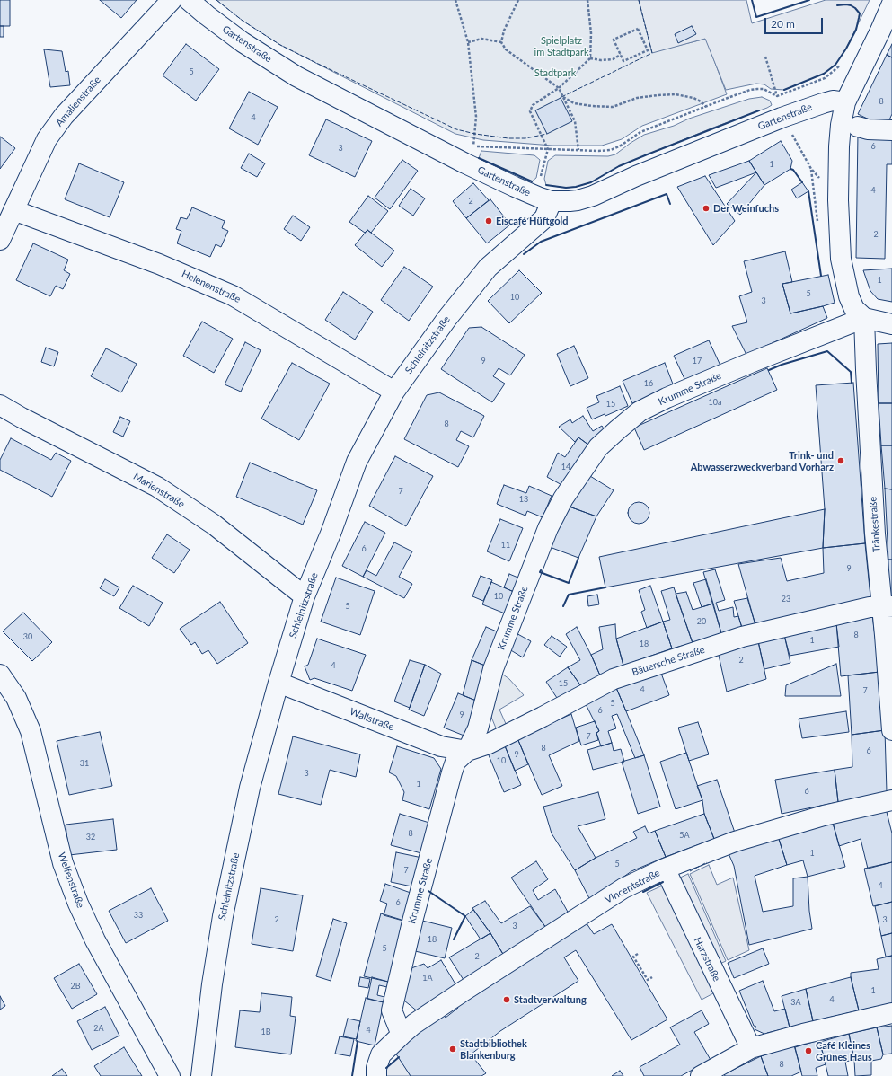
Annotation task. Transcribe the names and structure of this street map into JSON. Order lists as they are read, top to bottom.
{
  "streets": {
    "street": [
      "Gartenstraße",
      "Amalienstraße",
      "Helenenstraße",
      "Schleinitzstraße",
      "Krumme Straße",
      "Marienstraße",
      "Tränkestraße",
      "Bäuersche Straße",
      "Wallstraße",
      "Welfenstraße",
      "Vincentstraße",
      "Harzstraße"
    ]
  },
  "crossings": [
    ["Gartenstraße", "Schleinitzstraße"],
    ["Amalienstraße", "Helenenstraße"],
    ["Helenenstraße", "Schleinitzstraße"],
    ["Schleinitzstraße", "Marienstraße"],
    ["Schleinitzstraße", "Wallstraße"],
    ["Krumme Straße", "Tränkestraße"],
    ["Krumme Straße", "Bäuersche Straße"],
    ["Krumme Straße", "Wallstraße"],
    ["Krumme Straße", "Vincentstraße"],
    ["Tränkestraße", "Bäuersche Straße"],
    ["Bäuersche Straße", "Wallstraße"],
    ["Vincentstraße", "Harzstraße"]
  ],
  "parks": ["Spielplatz im Stadtpark", "Stadtpark"],
  "places": [
    "Der Weinfuchs",
    "Eiscafé Hüftgold",
    "Trink- und Abwasserzweckverband Vorharz",
    "Stadtverwaltung",
    "Stadtbibliothek Blankenburg",
    "Café Kleines Grünes Haus"
  ],
  "house_numbers": [
    "5",
    "8",
    "4",
    "6",
    "3",
    "1",
    "4",
    "2",
    "2",
    "1",
    "5",
    "10",
    "3",
    "9",
    "17",
    "16",
    "10a",
    "15",
    "8",
    "14",
    "7",
    "13",
    "11",
    "6",
    "9",
    "10",
    "23",
    "5",
    "20",
    "8",
    "30",
    "1",
    "18",
    "2",
    "4",
    "15",
    "4",
    "7",
    "5",
    "6",
    "9",
    "7",
    "8",
    "6",
    "9",
    "10",
    "31",
    "3",
    "1",
    "6",
    "8",
    "5A",
    "32",
    "1",
    "5",
    "7",
    "4",
    "6",
    "33",
    "2",
    "3",
    "3",
    "18",
    "5",
    "2",
    "1A",
    "2B",
    "1",
    "4",
    "3A",
    "2A",
    "4",
    "1B",
    "8"
  ],
  "scale_bar": "20 m"
}
